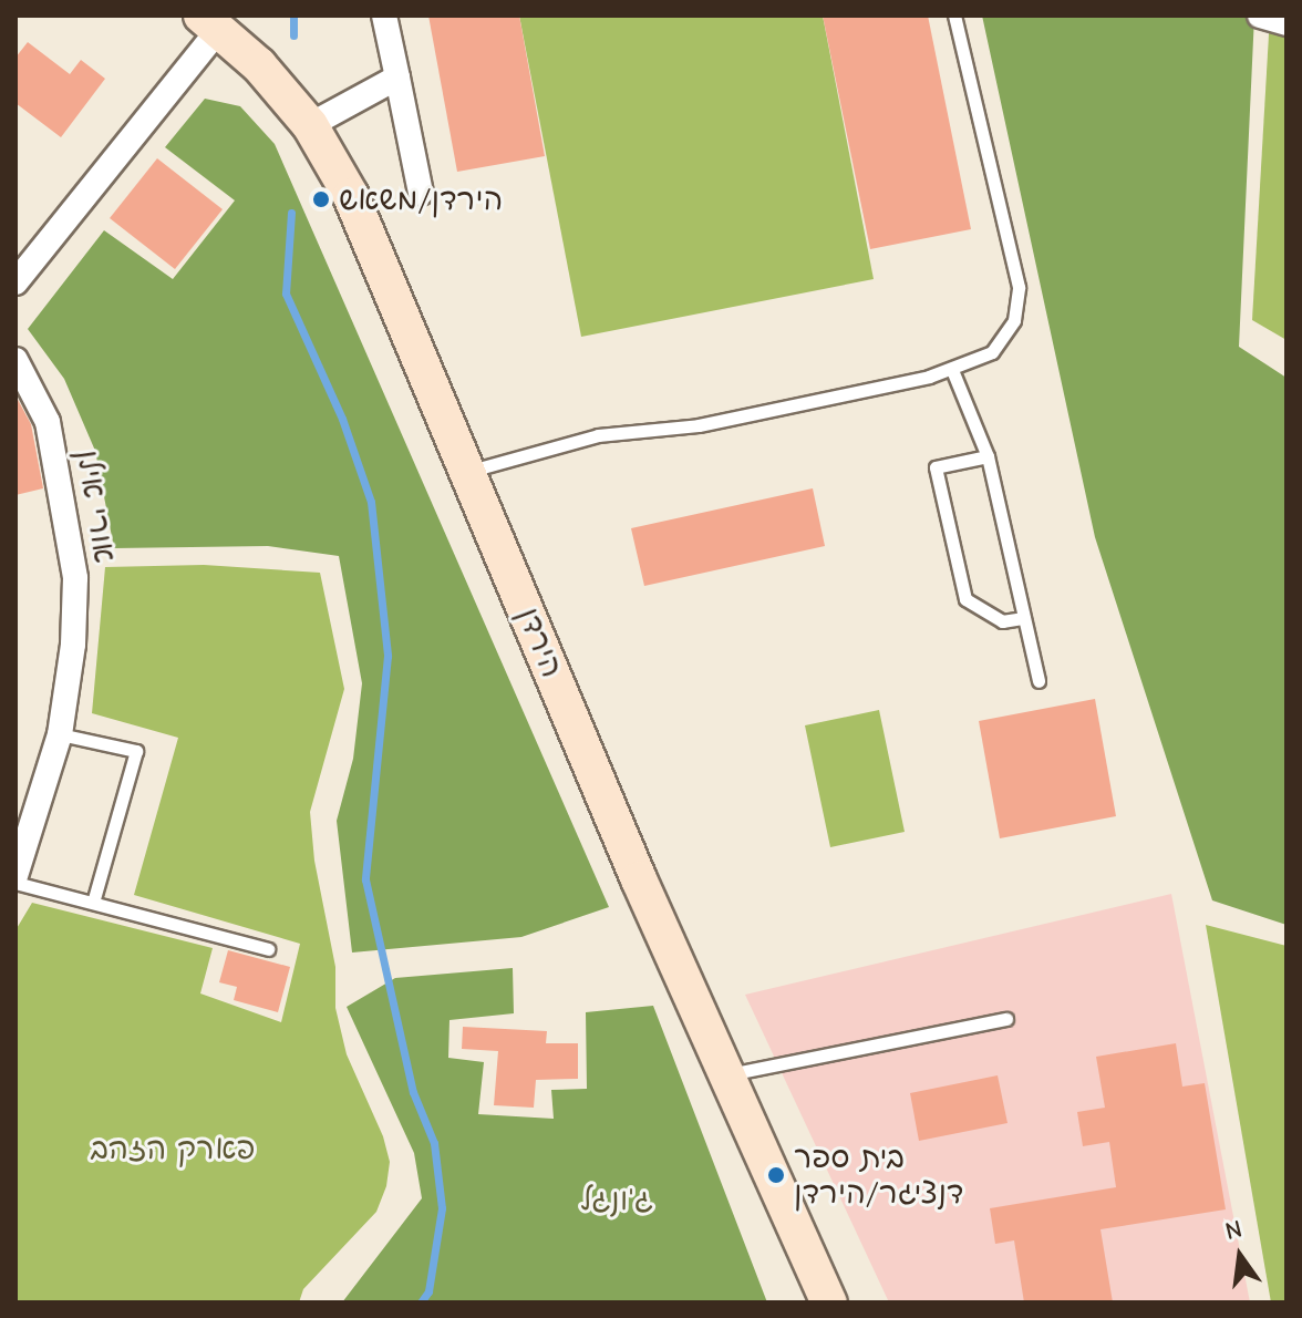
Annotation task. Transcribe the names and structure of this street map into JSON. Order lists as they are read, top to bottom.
{
  "streets": {
    "street": ["אורי אילן", "הירדן"]
  },
  "parks": ["פארק הזהב", "ג'ונגל"],
  "places": ["הירדן/משאש", "בית ספר דנציגר/הירדן"],
  "north": "top"
}
